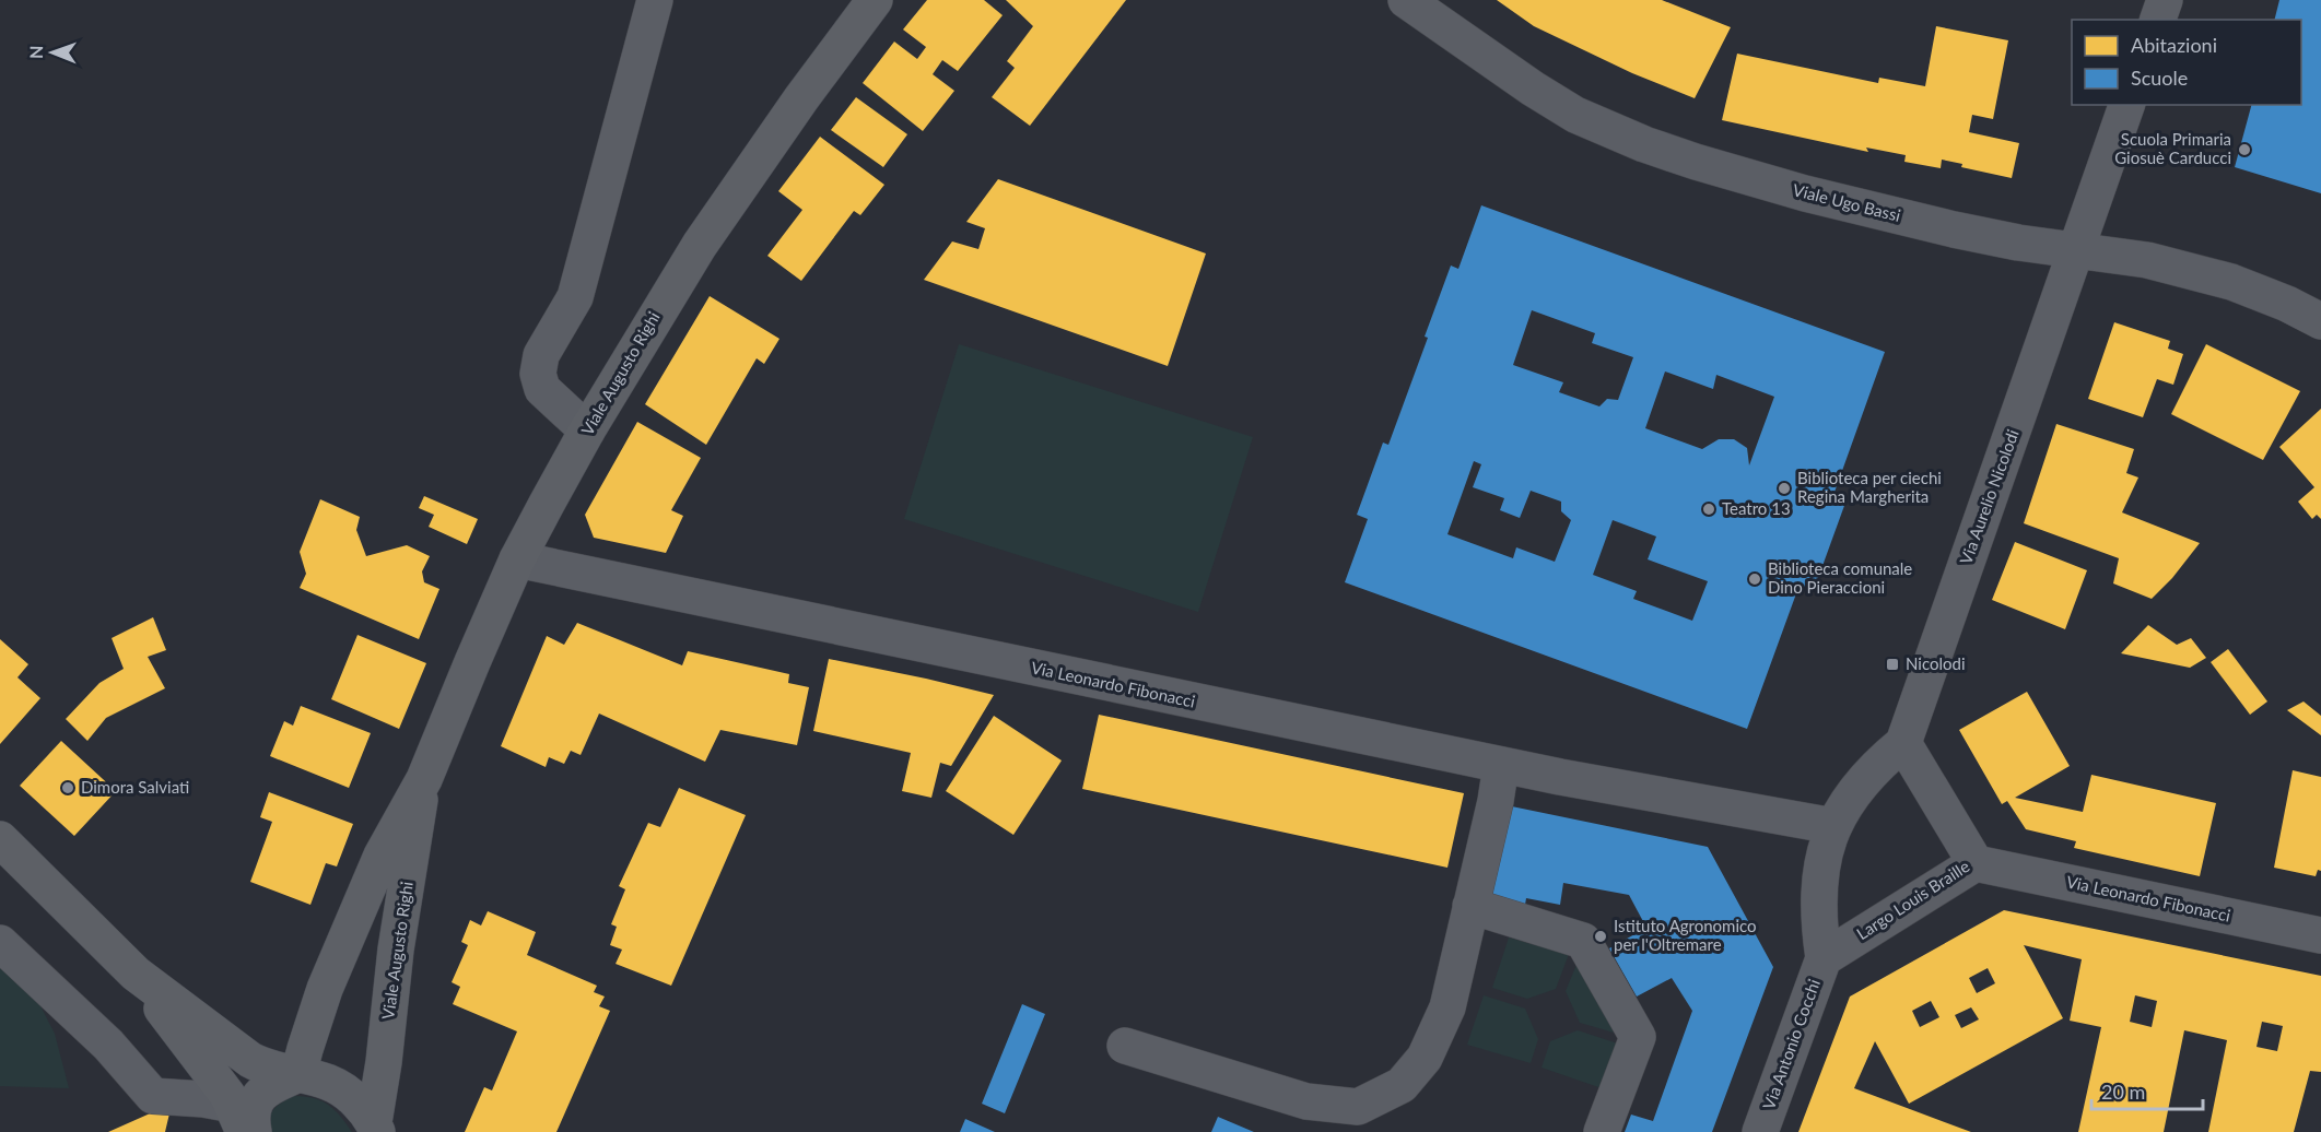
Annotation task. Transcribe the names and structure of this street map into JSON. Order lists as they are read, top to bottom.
{
  "streets": {
    "main road": ["Viale Augusto Righi"],
    "street": [
      "Viale Ugo Bassi",
      "Via Aurelio Nicolodi",
      "Via Leonardo Fibonacci",
      "Largo Louis Braille",
      "Via Antonio Cocchi"
    ]
  },
  "crossings": [
    ["Viale Ugo Bassi", "Via Aurelio Nicolodi"],
    ["Viale Augusto Righi", "Via Leonardo Fibonacci"],
    ["Via Aurelio Nicolodi", "Largo Louis Braille"],
    ["Via Leonardo Fibonacci", "Largo Louis Braille"],
    ["Largo Louis Braille", "Via Antonio Cocchi"]
  ],
  "places": {
    "other": [
      "Scuola Primaria Giosuè Carducci",
      "Biblioteca per ciechi Regina Margherita",
      "Teatro 13",
      "Biblioteca comunale Dino Pieraccioni",
      "Dimora Salviati",
      "Istituto Agronomico per l'Oltremare"
    ],
    "transit": ["Nicolodi"]
  },
  "legend": ["Abitazioni", "Scuole"],
  "scale_bar": "20 m",
  "north": "left"
}
